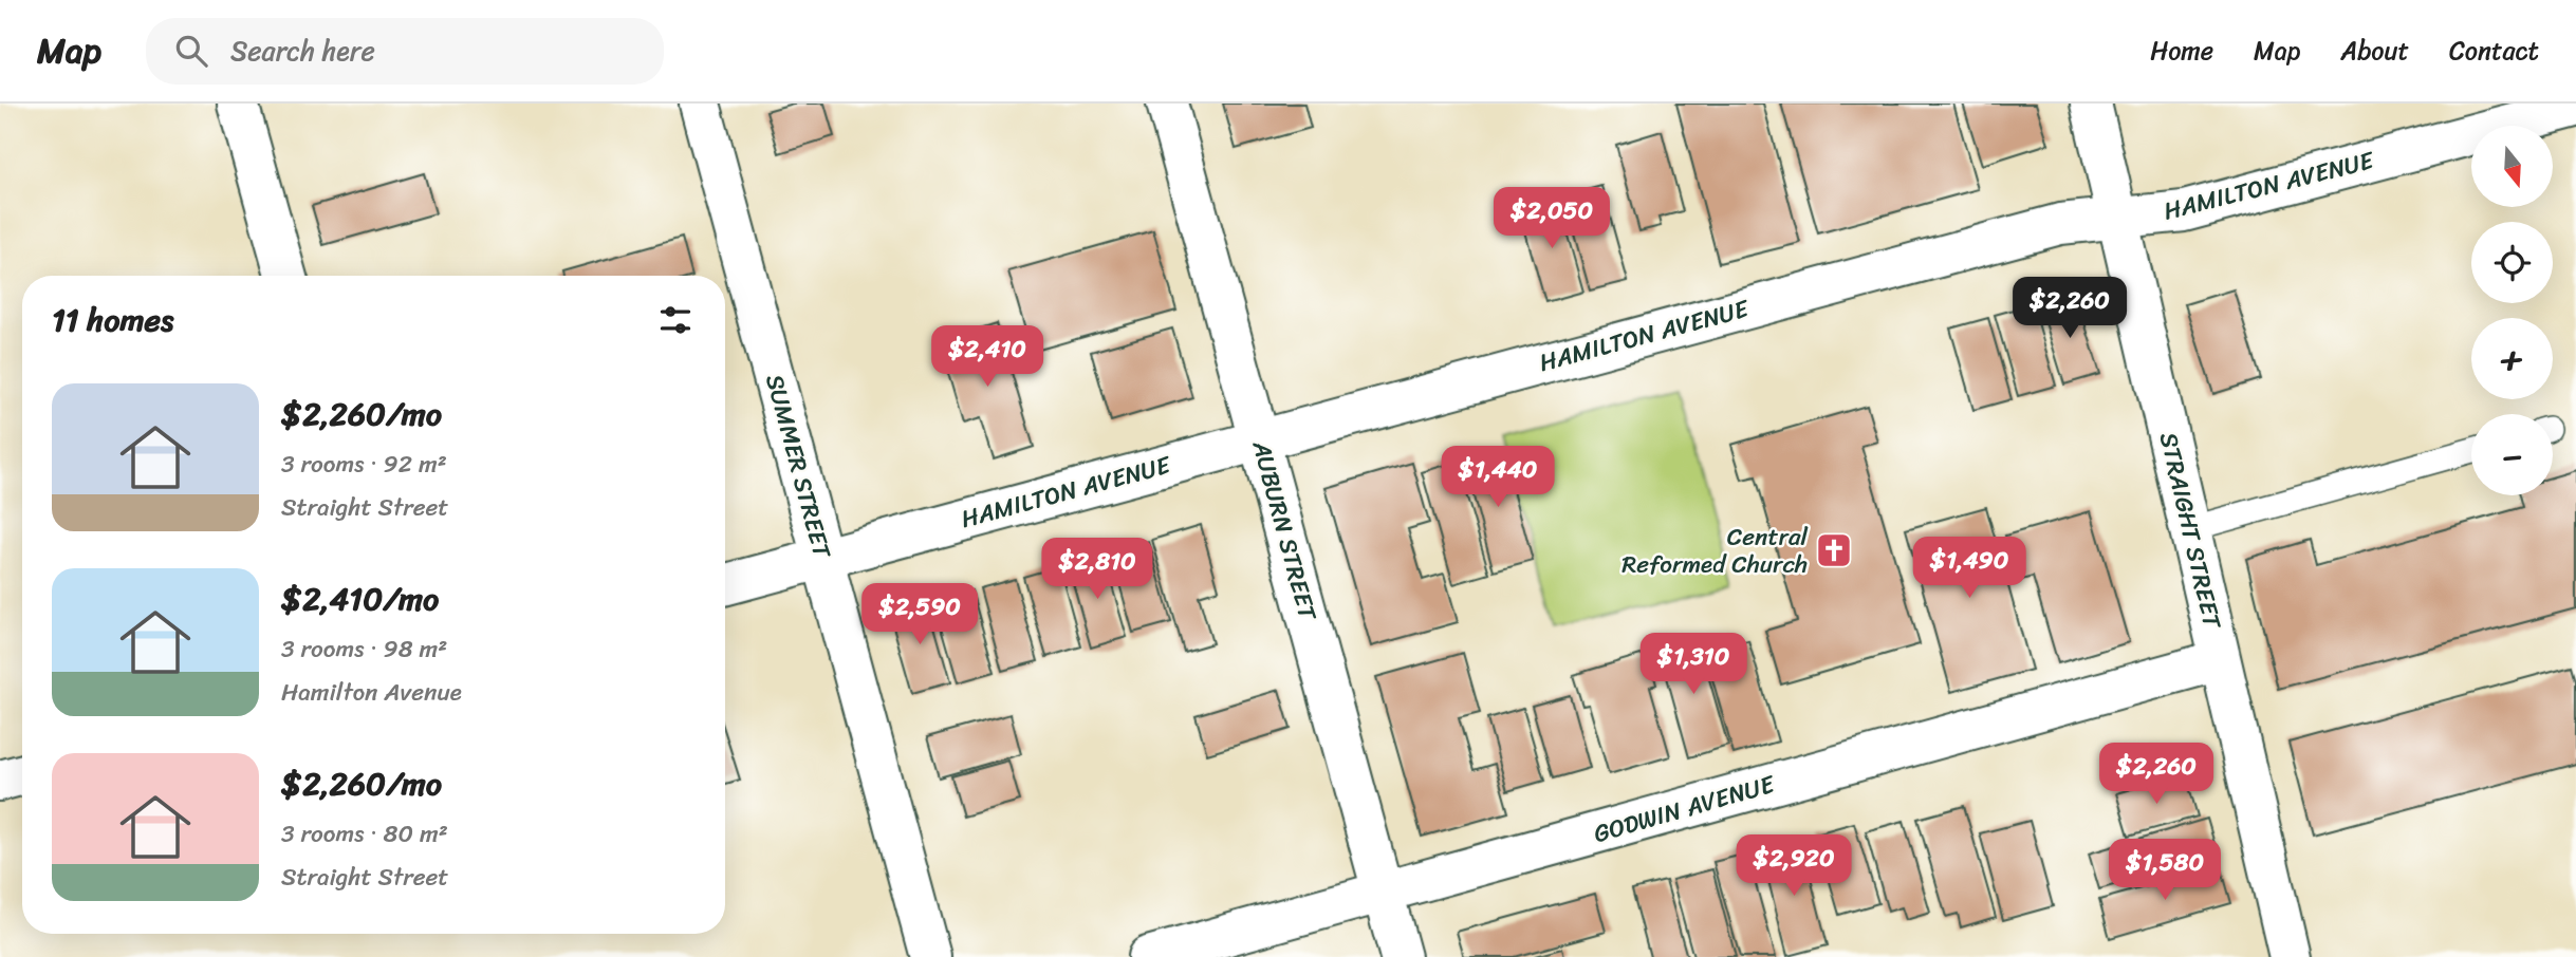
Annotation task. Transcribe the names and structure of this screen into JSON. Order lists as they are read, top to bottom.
{
  "streets": {
    "street": [
      "HAMILTON AVENUE",
      "SUMMER STREET",
      "AUBURN STREET",
      "STRAIGHT STREET",
      "GODWIN AVENUE"
    ]
  },
  "crossings": [
    ["HAMILTON AVENUE", "SUMMER STREET"],
    ["HAMILTON AVENUE", "AUBURN STREET"],
    ["HAMILTON AVENUE", "STRAIGHT STREET"],
    ["AUBURN STREET", "GODWIN AVENUE"],
    ["STRAIGHT STREET", "GODWIN AVENUE"]
  ],
  "places": {
    "church": ["Central Reformed Church"]
  },
  "north": "bottom",
  "page": {
    "header": "Map",
    "search": "Search here",
    "nav": [
      "Home",
      "Map",
      "About",
      "Contact"
    ],
    "map_buttons": ["+", "−"],
    "price": [
      "$2,050",
      "$2,260",
      "$2,410",
      "$1,440",
      "$1,490",
      "$2,810",
      "$2,590",
      "$1,310",
      "$2,260",
      "$2,920",
      "$1,580"
    ],
    "heading": "11 homes",
    "list": [
      {
        "name": "$2,260/mo",
        "note": "3 rooms · 92 m² · Straight Street"
      },
      {
        "name": "$2,410/mo",
        "note": "3 rooms · 98 m² · Hamilton Avenue"
      },
      {
        "name": "$2,260/mo",
        "note": "3 rooms · 80 m² · Straight Street"
      }
    ]
  }
}
